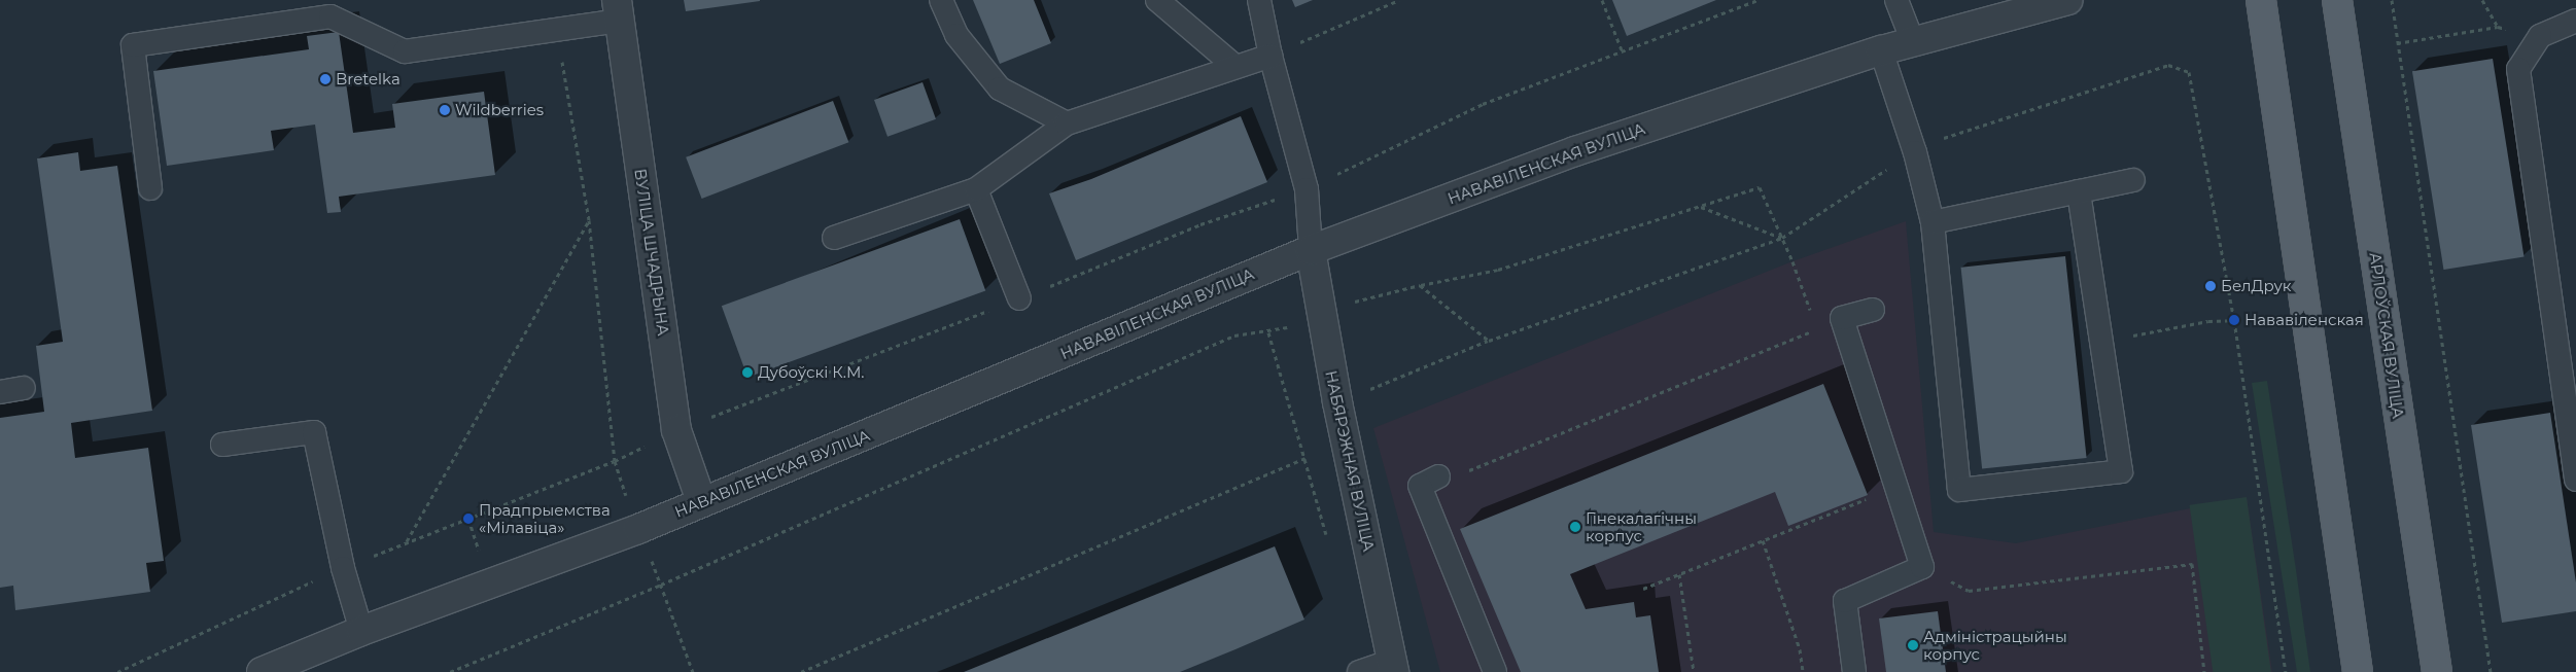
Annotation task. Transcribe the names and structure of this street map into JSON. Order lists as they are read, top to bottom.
{
  "streets": {
    "main road": ["АРЛОЎСКАЯ ВУЛІЦА"],
    "street": ["НАВАВІЛЕНСКАЯ ВУЛІЦА", "ВУЛІЦА ШЧАДРЫНА", "НАБЯРЭЖНАЯ ВУЛІЦА"]
  },
  "crossings": [
    ["НАВАВІЛЕНСКАЯ ВУЛІЦА", "ВУЛІЦА ШЧАДРЫНА"],
    ["НАВАВІЛЕНСКАЯ ВУЛІЦА", "НАБЯРЭЖНАЯ ВУЛІЦА"]
  ],
  "places": [
    "Bretelka",
    "Wildberries",
    "БелДрук",
    "Нававіленская",
    "Дубоўскі К.М.",
    "Прадпрыемства «Мілавіца»",
    "Гінекалагічны корпус",
    "Адміністрацыйны корпус"
  ]
}
